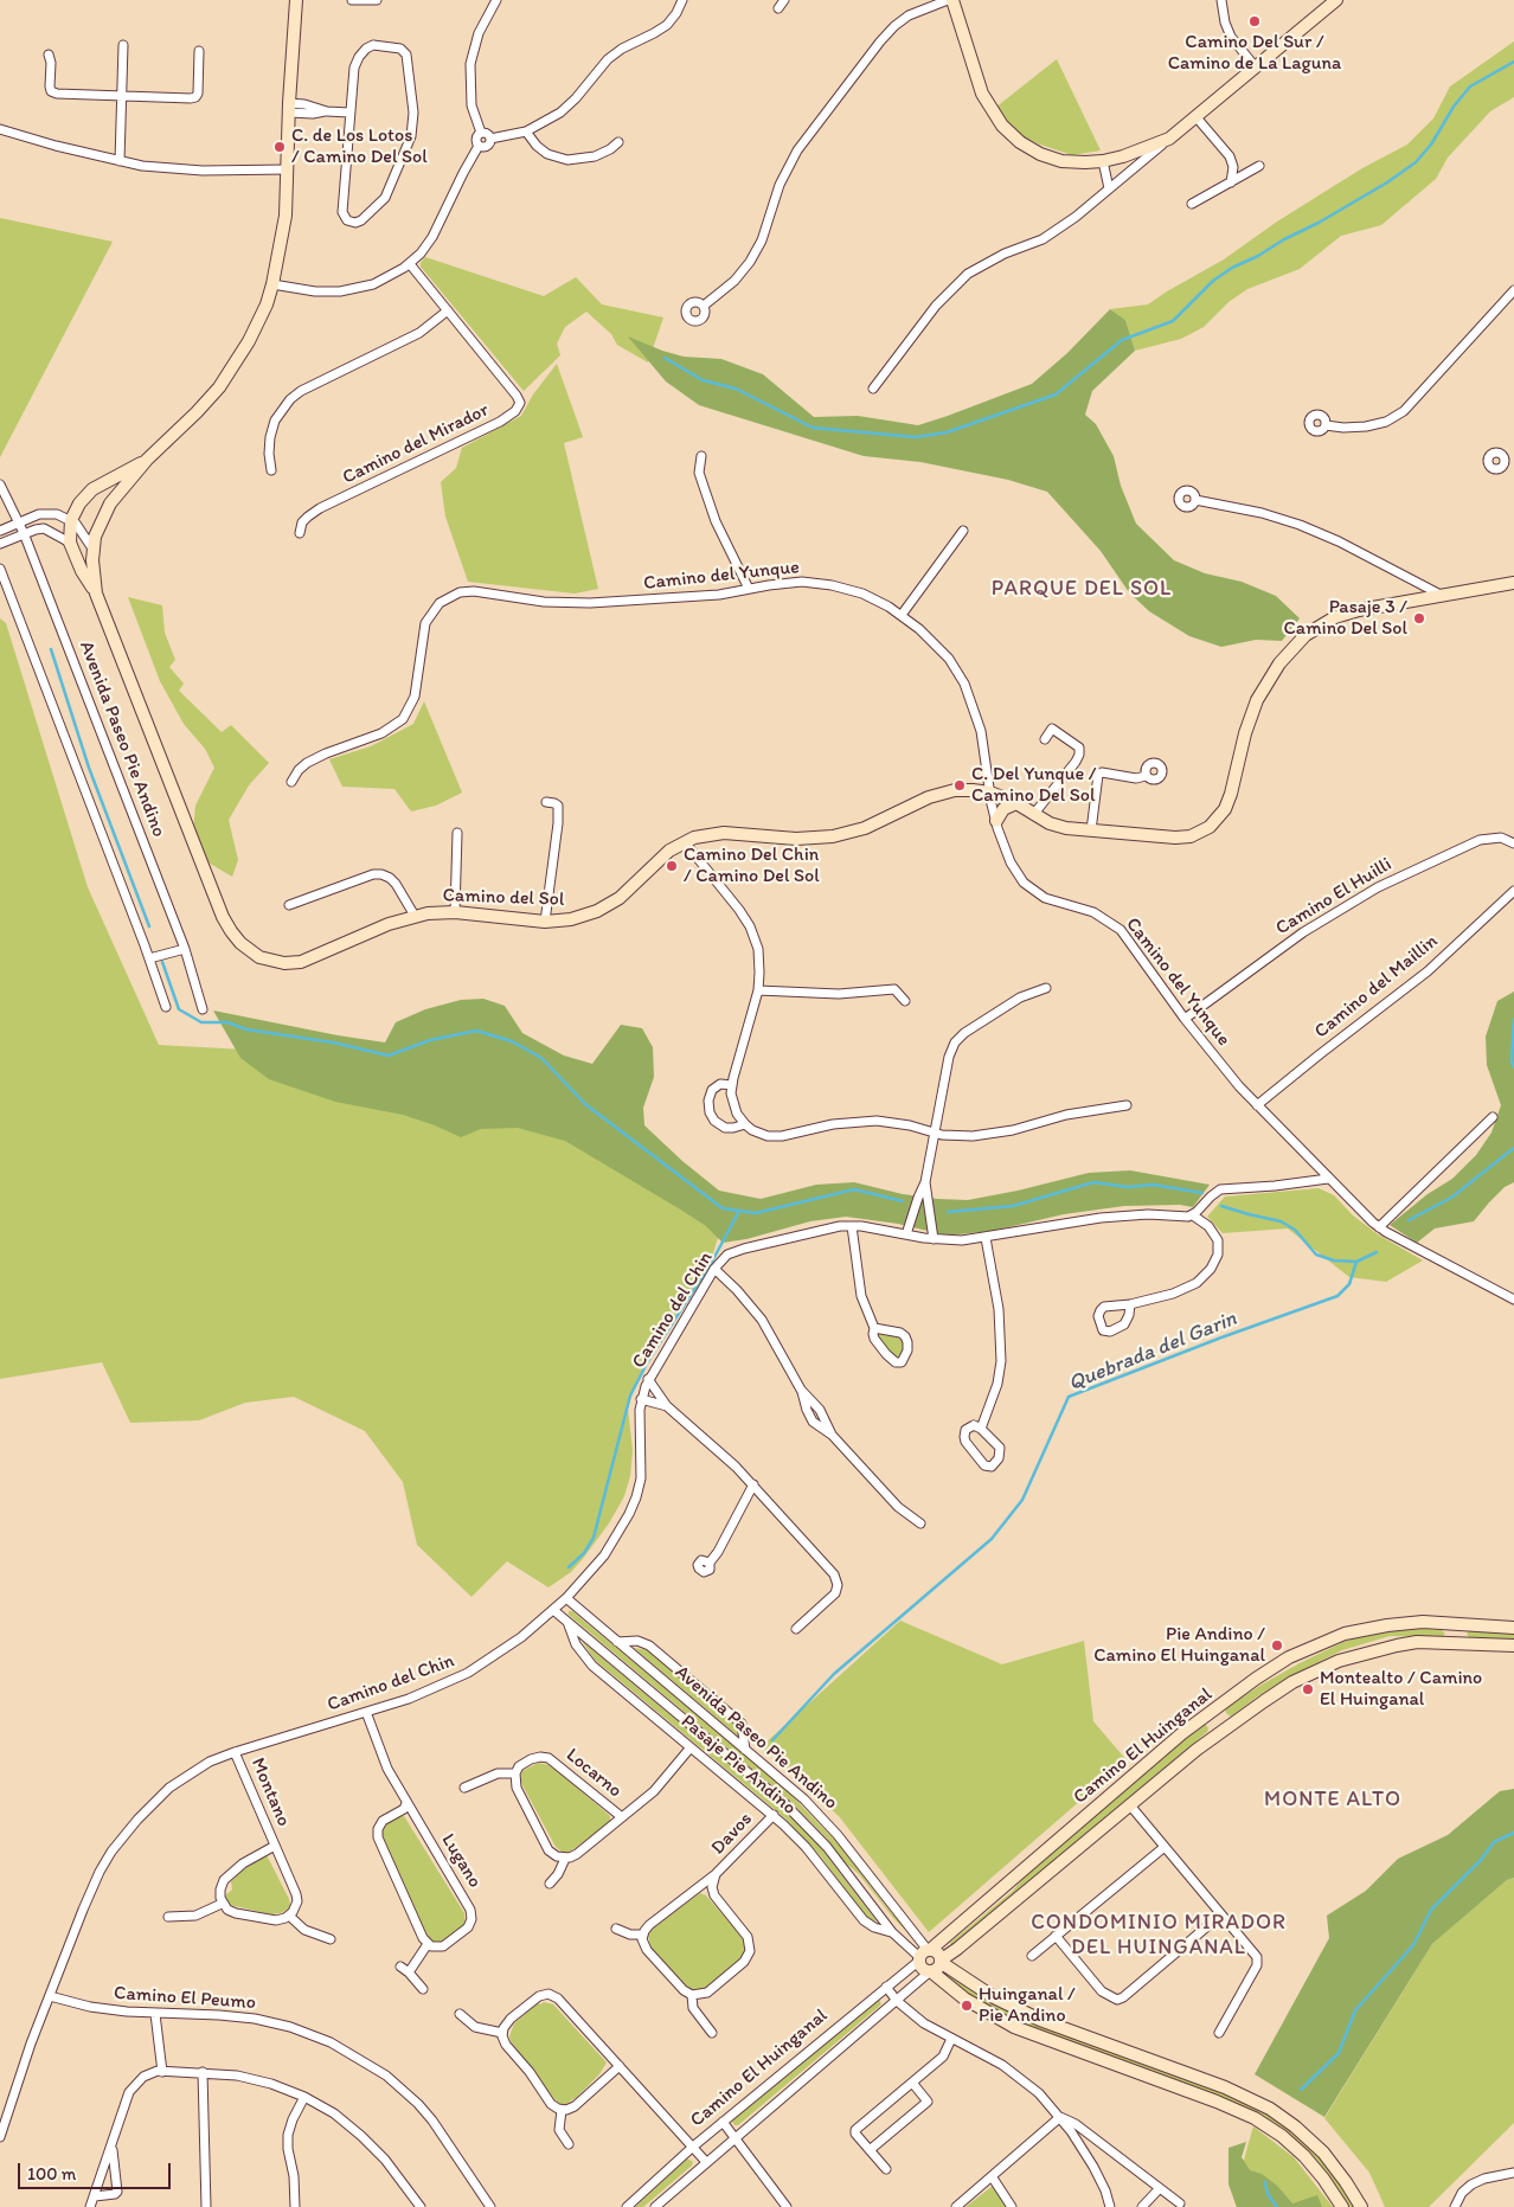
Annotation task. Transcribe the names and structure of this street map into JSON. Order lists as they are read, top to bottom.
{
  "streets": {
    "street": [
      "Camino del Mirador",
      "Camino del Yunque",
      "Avenida Paseo Pie Andino",
      "Camino El Huilli",
      "Camino del Sol",
      "Camino del Maillin",
      "Camino del Chin",
      "Camino El Huinganal",
      "Pasaje Pie Andino",
      "Locarno",
      "Montano",
      "Davos",
      "Lugano",
      "Camino El Peumo"
    ]
  },
  "crossings": [
    ["Camino del Yunque", "Camino El Huilli"],
    ["Camino del Yunque", "Camino del Sol"],
    ["Camino del Yunque", "Camino del Maillin"],
    ["Avenida Paseo Pie Andino", "Camino del Chin"],
    ["Avenida Paseo Pie Andino", "Camino El Huinganal"],
    ["Avenida Paseo Pie Andino", "Pasaje Pie Andino"],
    ["Camino del Chin", "Montano"],
    ["Camino del Chin", "Lugano"],
    ["Camino del Chin", "Camino El Peumo"],
    ["Pasaje Pie Andino", "Locarno"],
    ["Pasaje Pie Andino", "Davos"]
  ],
  "districts": ["PARQUE DEL SOL", "MONTE ALTO", "CONDOMINIO MIRADOR DEL HUINGANAL"],
  "water": ["Quebrada del Garin"],
  "places": [
    "Camino Del Sur / Camino de La Laguna",
    "C. de Los Lotos / Camino Del Sol",
    "Pasaje 3 / Camino Del Sol",
    "C. Del Yunque / Camino Del Sol",
    "Camino Del Chin / Camino Del Sol",
    "Pie Andino / Camino El Huinganal",
    "Montealto / Camino El Huinganal",
    "Huinganal / Pie Andino"
  ],
  "scale_bar": "100 m"
}
